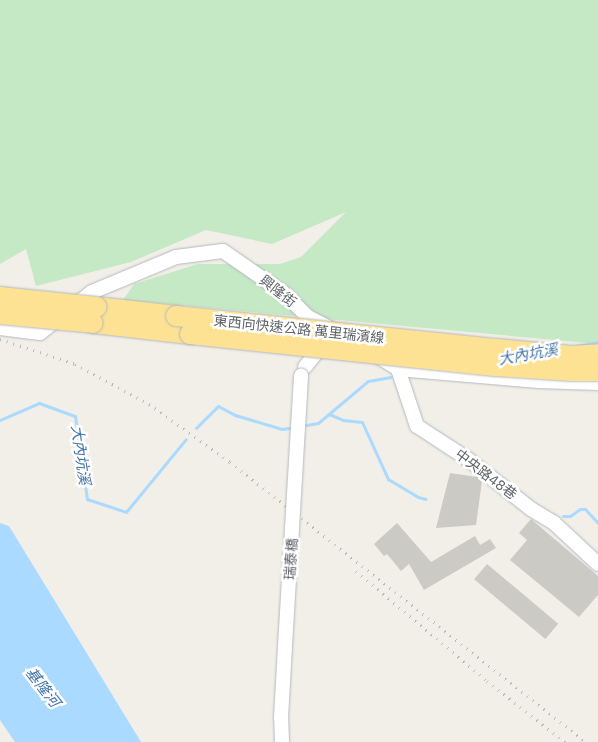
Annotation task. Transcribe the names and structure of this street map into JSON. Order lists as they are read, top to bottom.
{
  "streets": {
    "highway": ["東西向快速公路 萬里瑞濱線"],
    "street": ["興隆街", "中央路48巷", "瑞泰橋"]
  },
  "crossings": [
    ["興隆街", "中央路48巷"],
    ["興隆街", "瑞泰橋"]
  ],
  "water": ["大內坑溪", "基隆河"]
}
